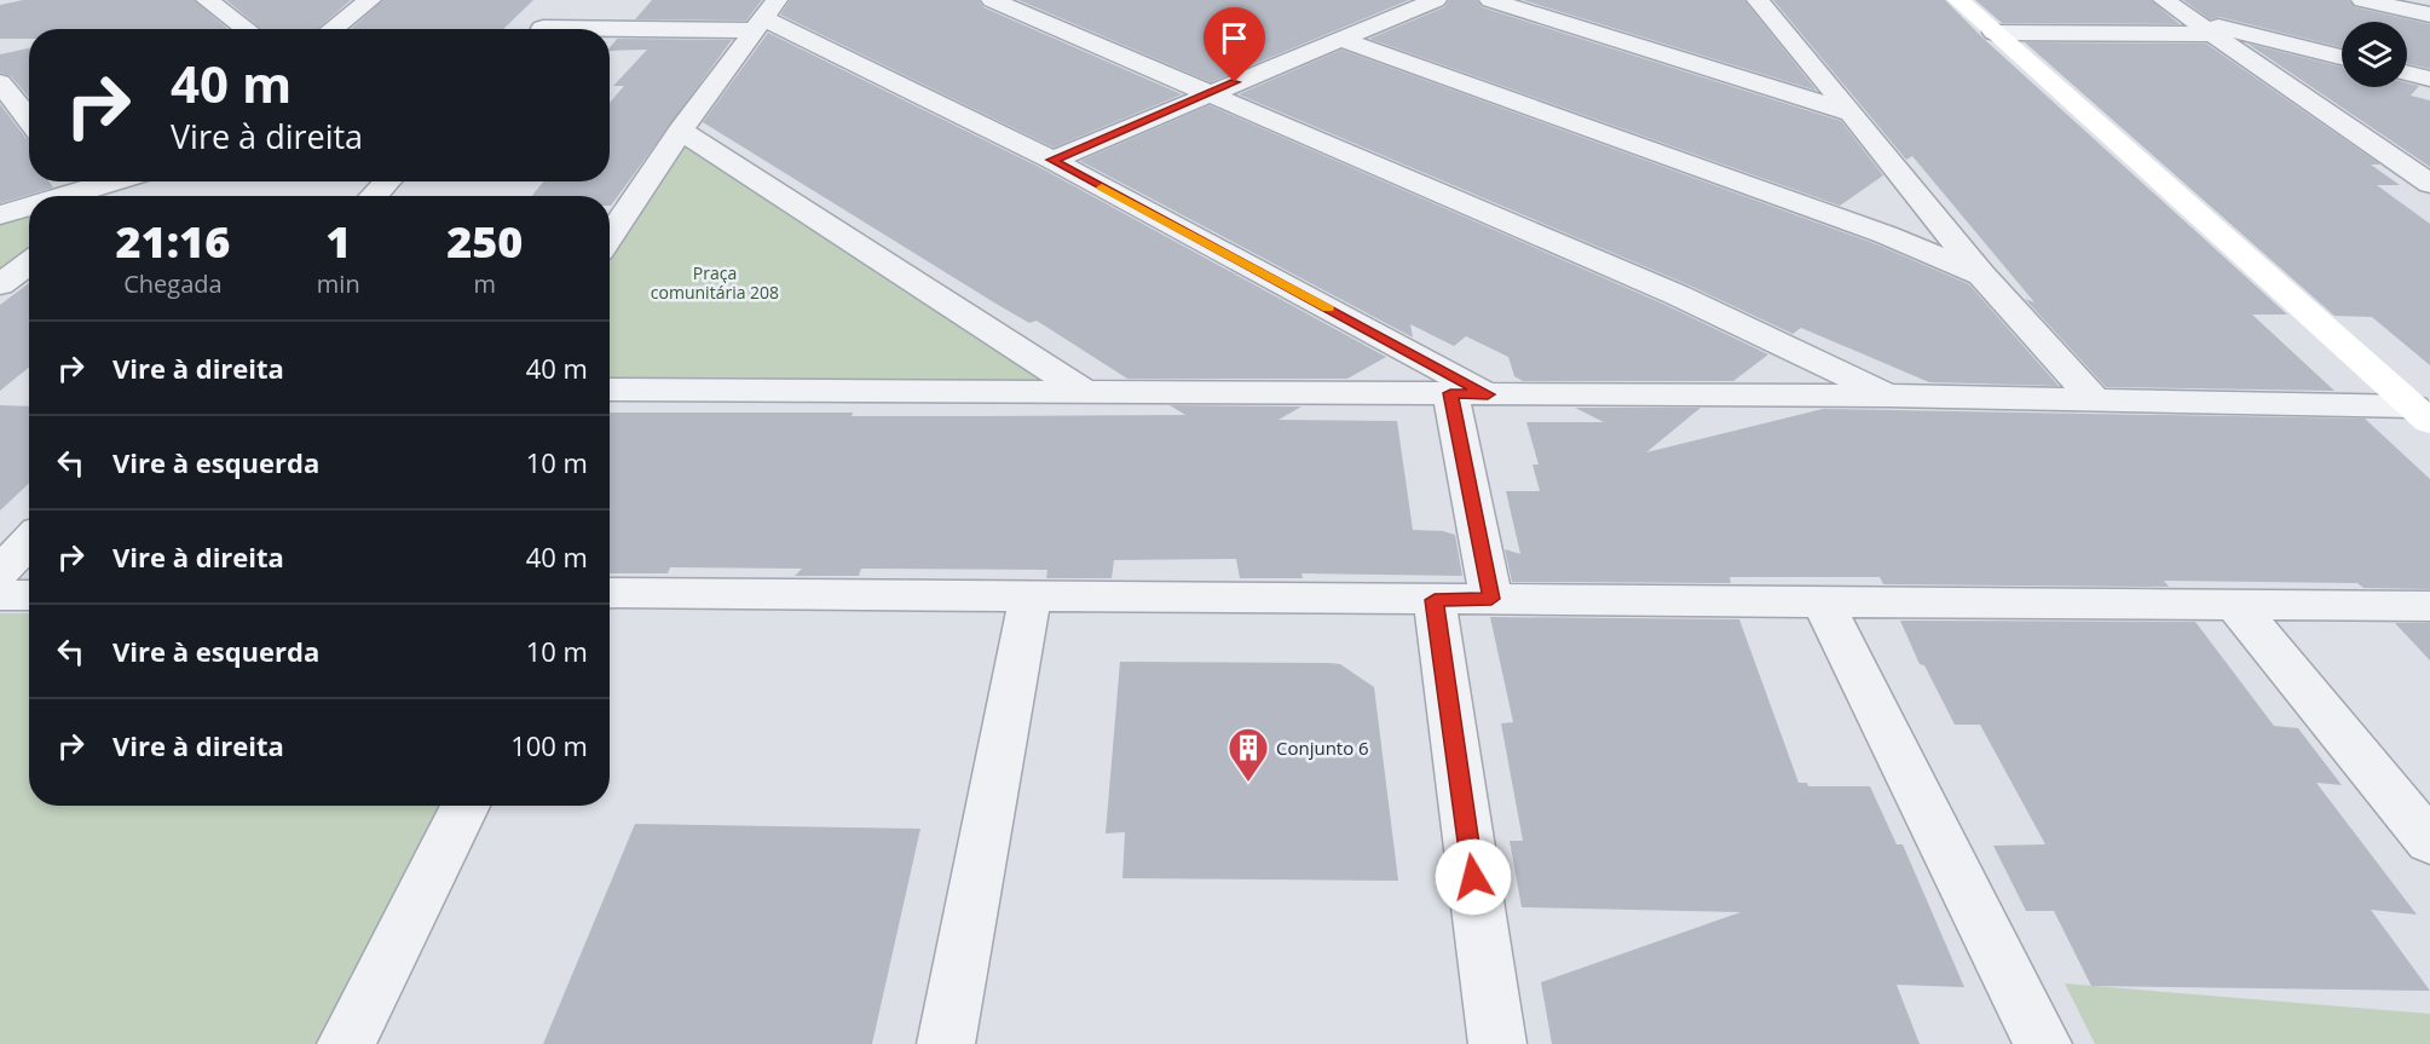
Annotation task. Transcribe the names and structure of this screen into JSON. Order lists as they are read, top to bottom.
{
  "parks": ["Praça comunitária 208"],
  "places": {
    "building": ["Conjunto 6"]
  },
  "page": {
    "turn": ["40 m", "Vire à direita"],
    "eta": [
      "21:16",
      "Chegada",
      "1",
      "min",
      "250",
      "m"
    ],
    "list": [
      {
        "name": "Vire à direita",
        "value": "40 m"
      },
      {
        "name": "Vire à esquerda",
        "value": "10 m"
      },
      {
        "name": "Vire à direita",
        "value": "40 m"
      },
      {
        "name": "Vire à esquerda",
        "value": "10 m"
      },
      {
        "name": "Vire à direita",
        "value": "100 m"
      }
    ]
  }
}
